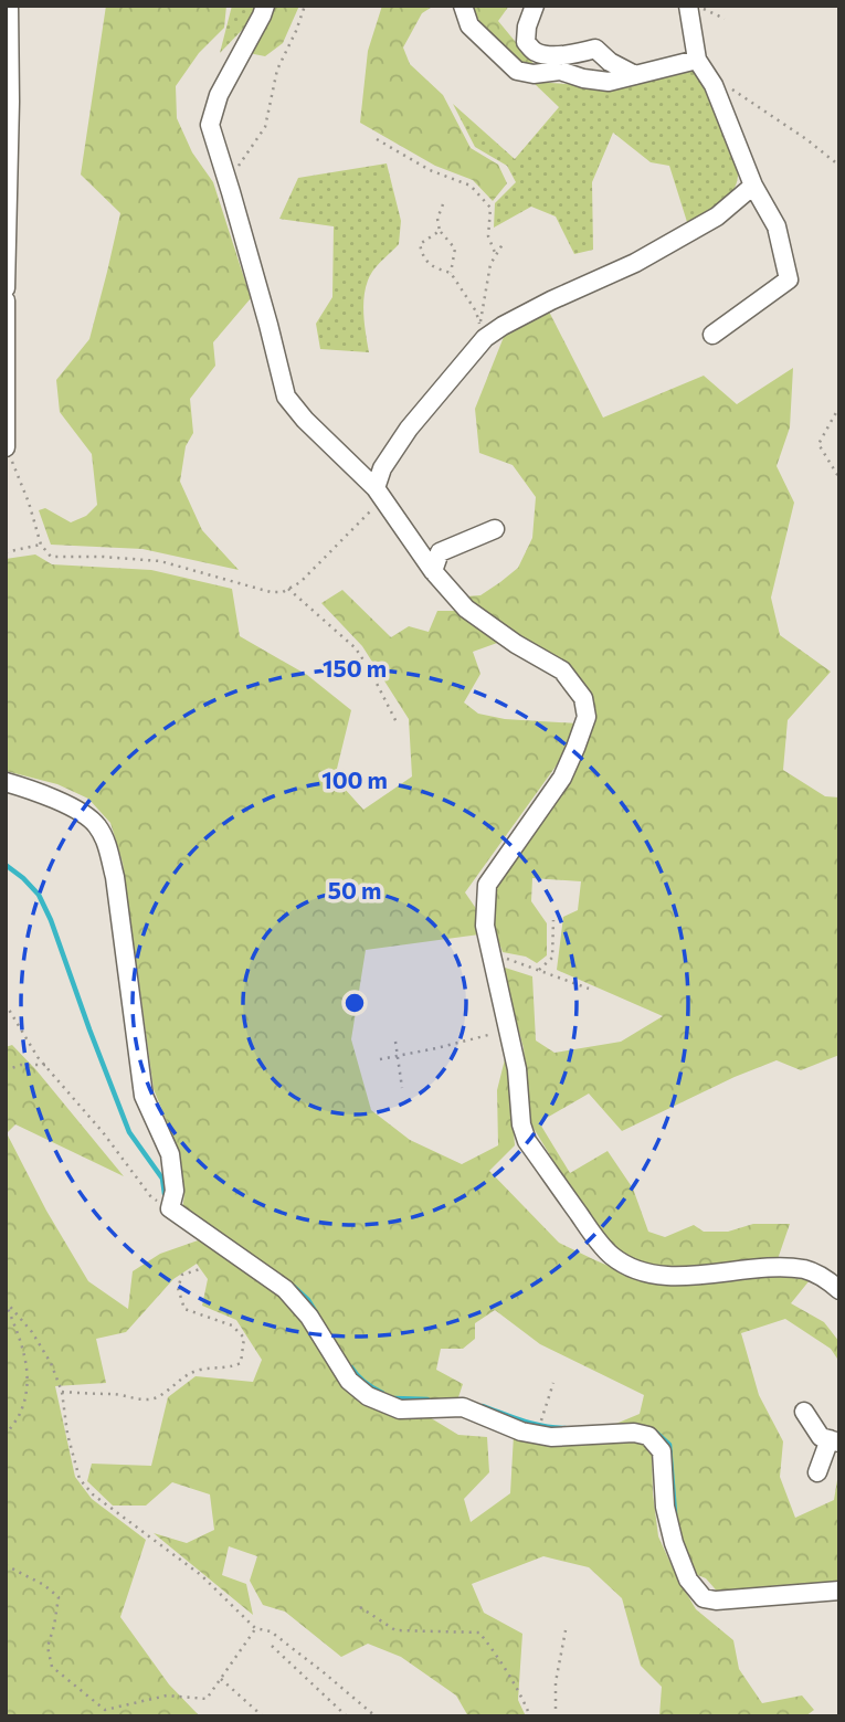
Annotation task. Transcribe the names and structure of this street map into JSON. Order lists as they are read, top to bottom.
{
  "rings": ["150 m", "100 m", "50 m"]
}
